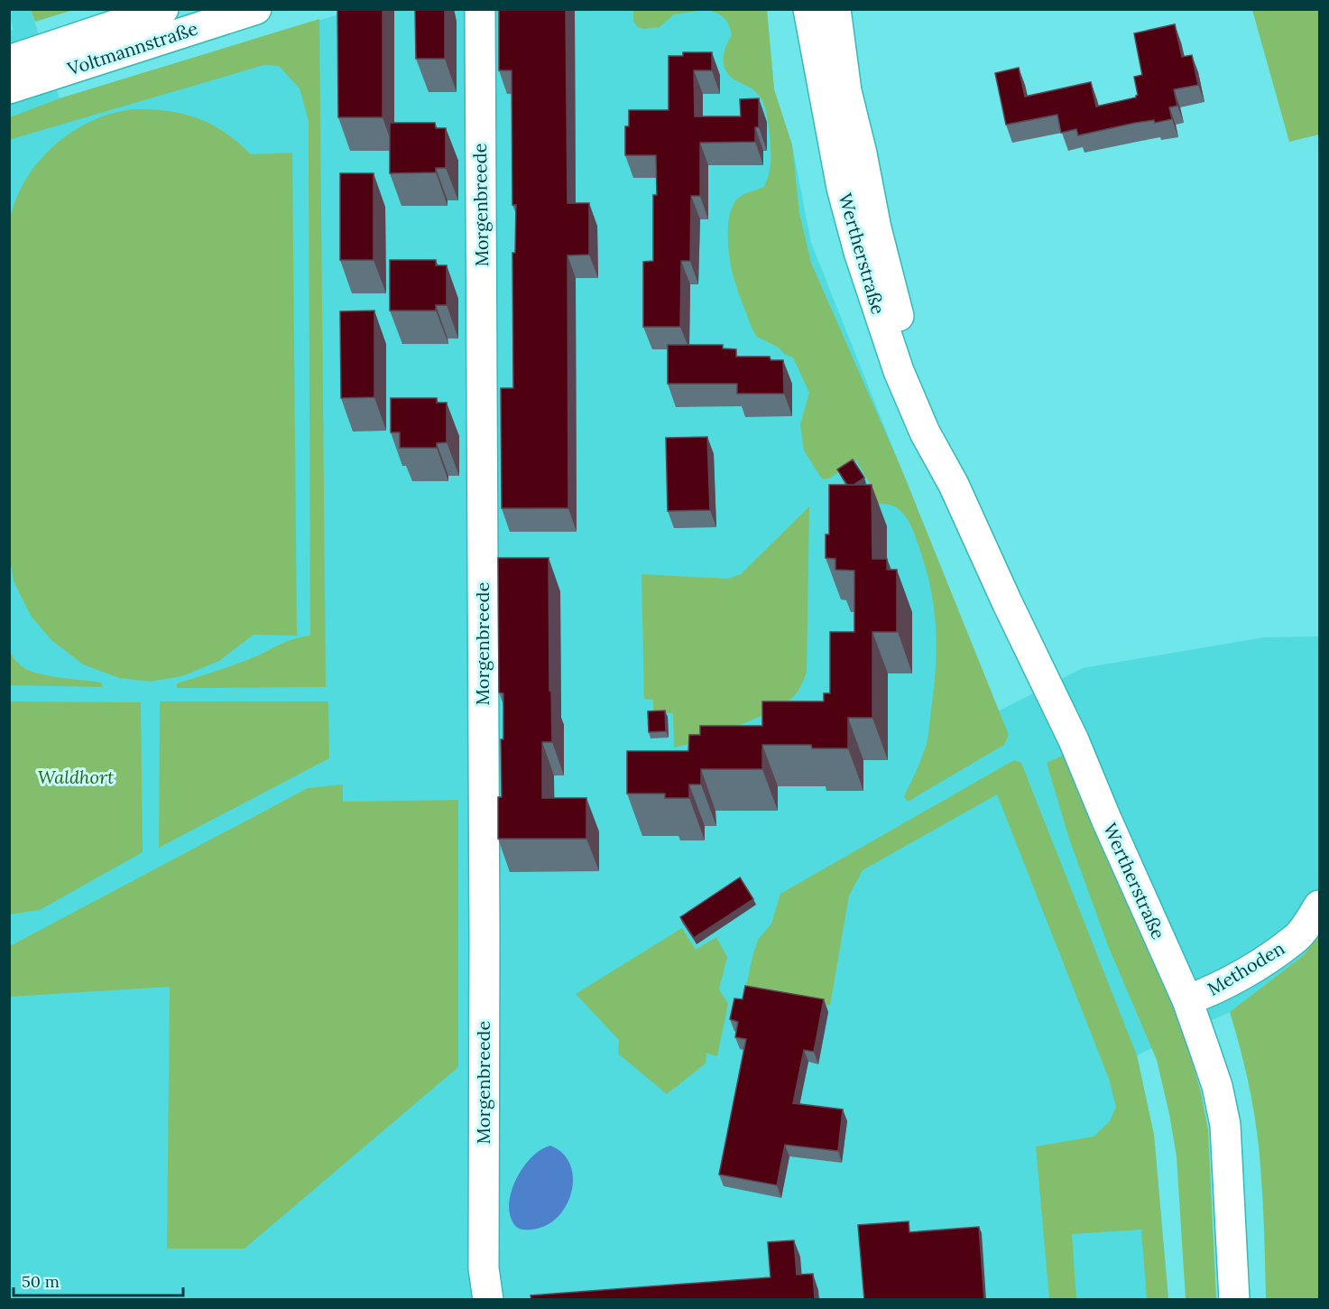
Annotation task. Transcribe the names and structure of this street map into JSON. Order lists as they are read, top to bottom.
{
  "streets": {
    "main road": [
      "Voltmannstraße",
      "Morgenbreede",
      "Wertherstraße",
      "Methoden"
    ]
  },
  "crossings": [
    ["Wertherstraße", "Methoden"]
  ],
  "parks": ["Waldhort"],
  "scale_bar": "50 m"
}
